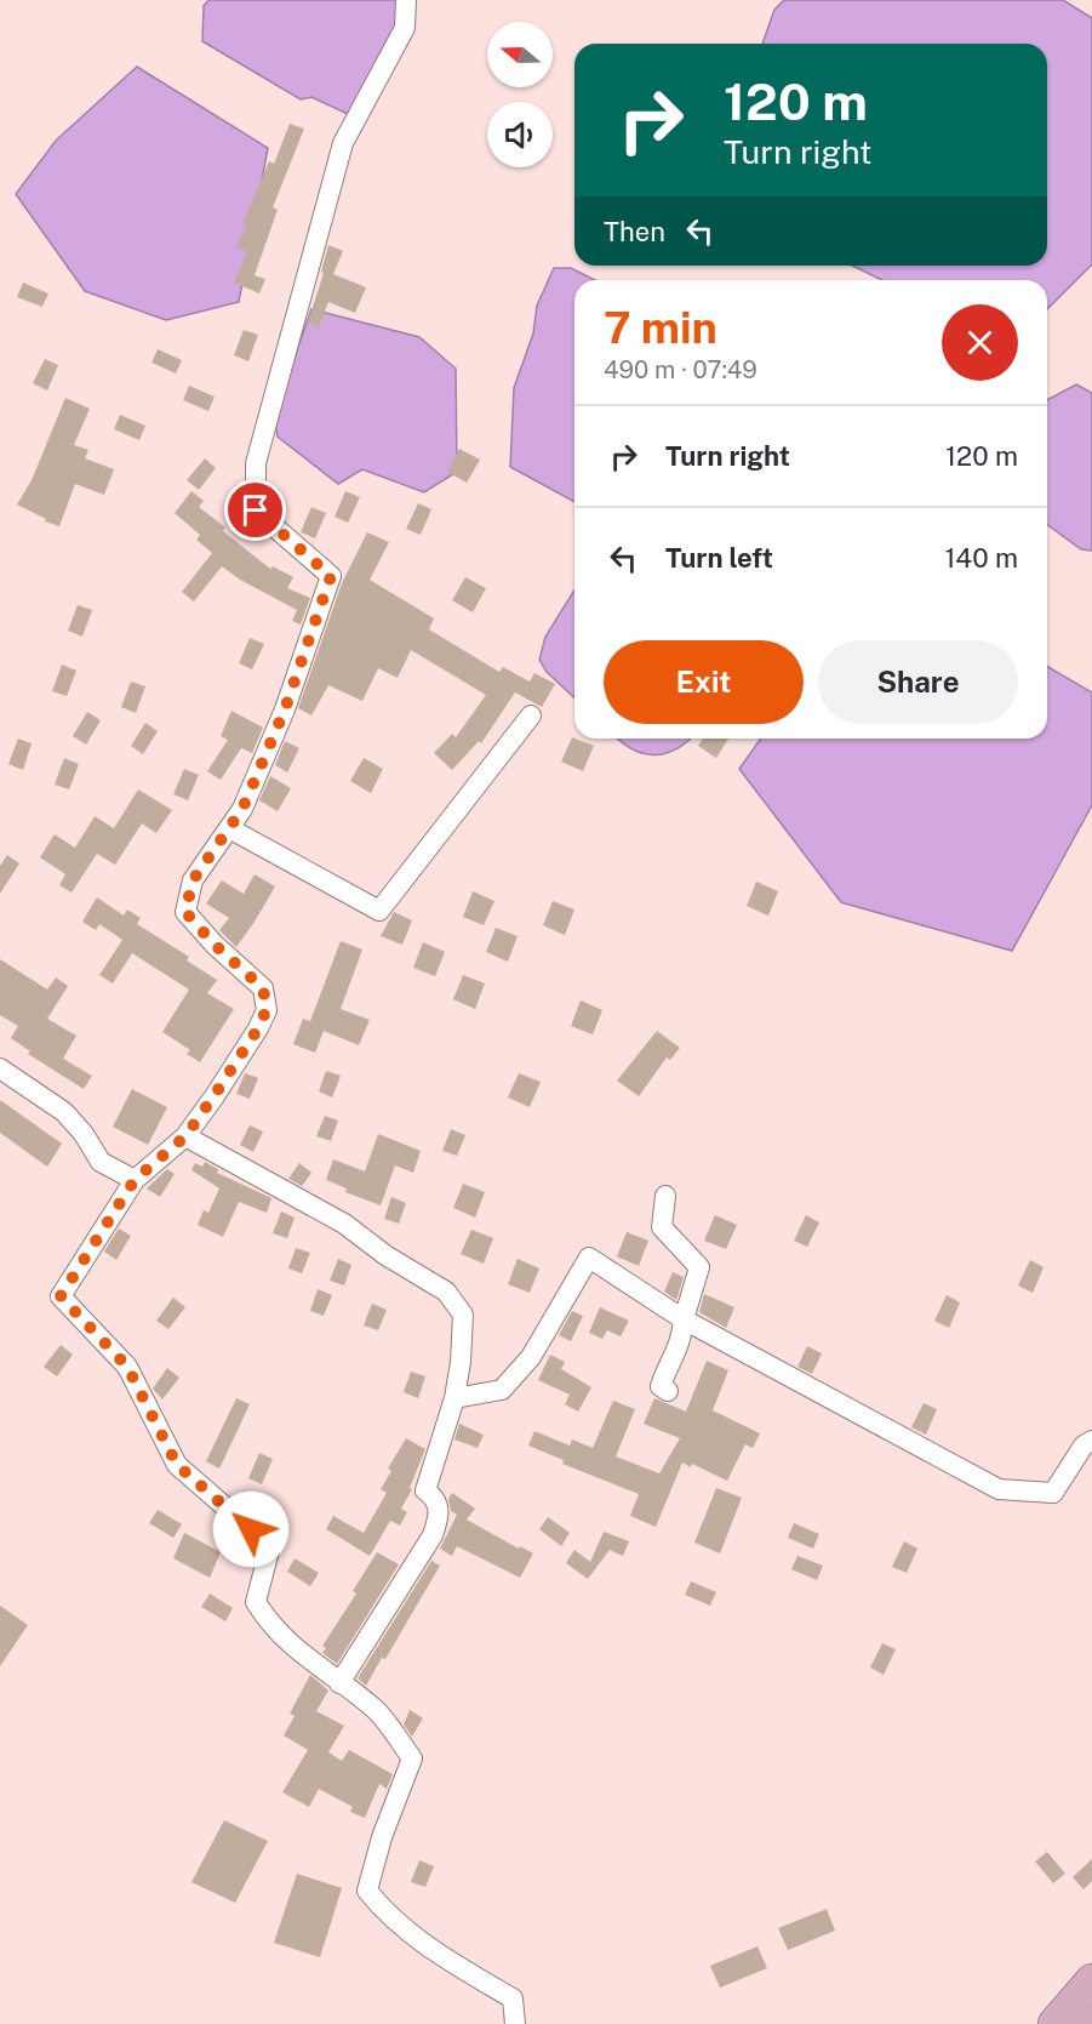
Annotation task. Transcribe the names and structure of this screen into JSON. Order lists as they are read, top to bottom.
{
  "north": "left",
  "page": {
    "turn": ["120 m", "Turn right"],
    "then": "Then",
    "heading": ["7 min", "490 m · 07:49"],
    "list": [
      {
        "name": "Turn right",
        "value": "120 m"
      },
      {
        "name": "Turn left",
        "value": "140 m"
      }
    ],
    "buttons": ["Exit", "Share"]
  }
}
